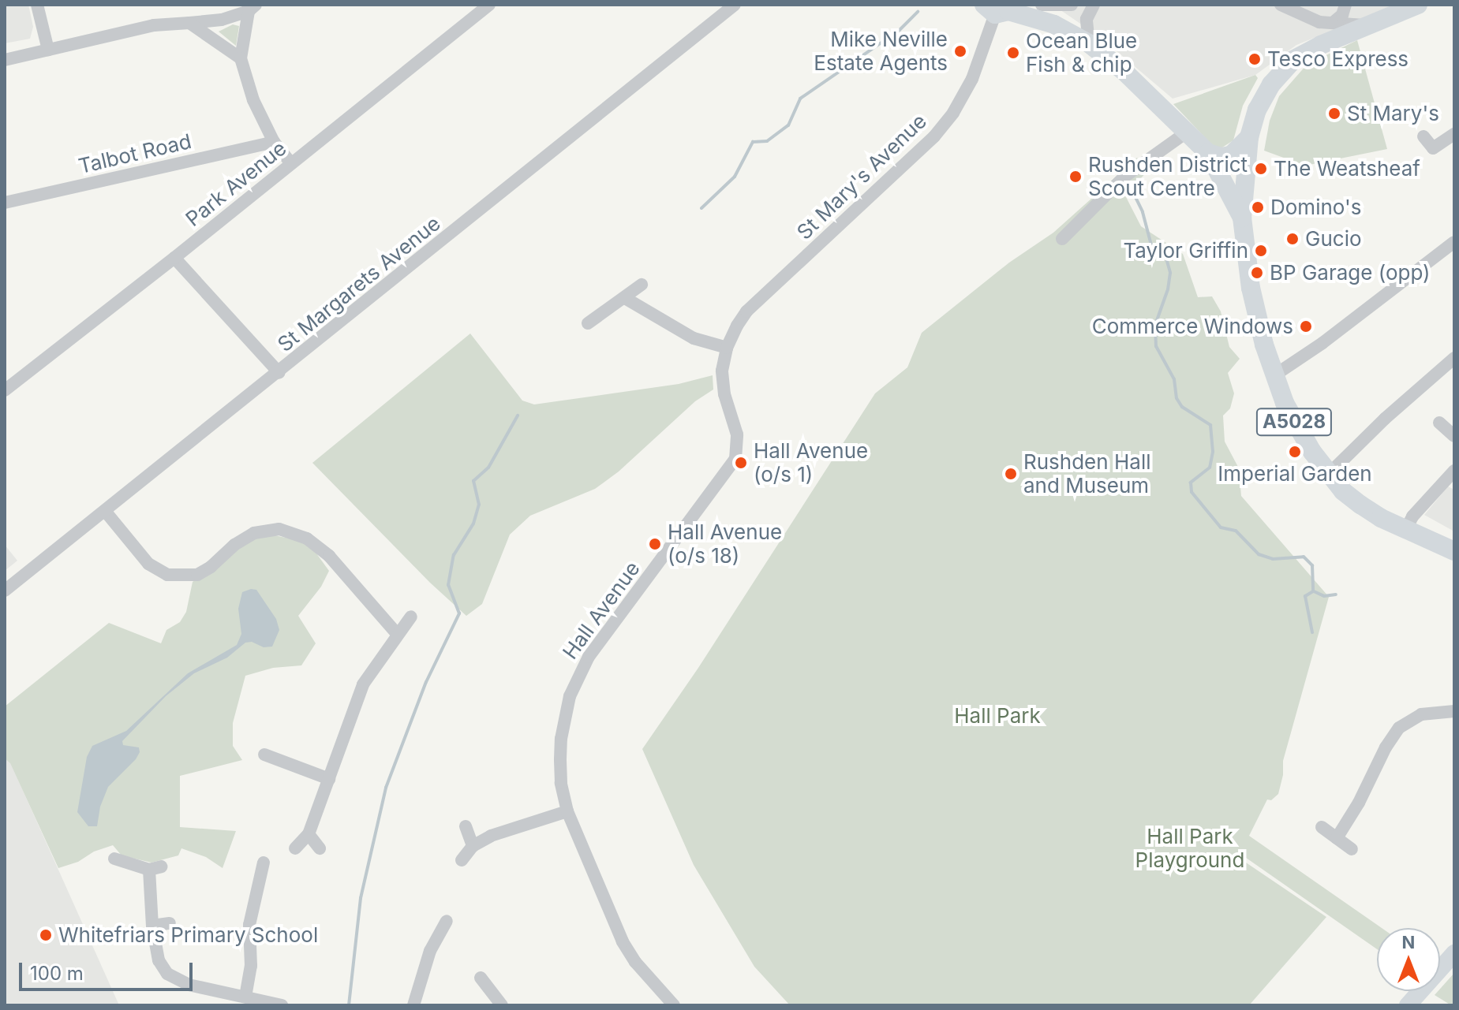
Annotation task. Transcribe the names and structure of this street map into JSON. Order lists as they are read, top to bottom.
{
  "streets": {
    "main road": ["A5028"],
    "street": [
      "Talbot Road",
      "St Mary's Avenue",
      "Park Avenue",
      "St Margarets Avenue",
      "Hall Avenue"
    ]
  },
  "crossings": [
    ["St Mary's Avenue", "A5028"],
    ["St Mary's Avenue", "Hall Avenue"]
  ],
  "parks": ["Hall Park", "Hall Park Playground"],
  "places": [
    "Mike Neville Estate Agents",
    "Ocean Blue Fish & chip",
    "Tesco Express",
    "St Mary's",
    "The Weatsheaf",
    "Rushden District Scout Centre",
    "Domino's",
    "Gucio",
    "Taylor Griffin",
    "BP Garage (opp)",
    "Commerce Windows",
    "Imperial Garden",
    "Hall Avenue (o/s 1)",
    "Rushden Hall and Museum",
    "Hall Avenue (o/s 18)",
    "Whitefriars Primary School"
  ],
  "scale_bar": "100 m",
  "north": "top"
}
